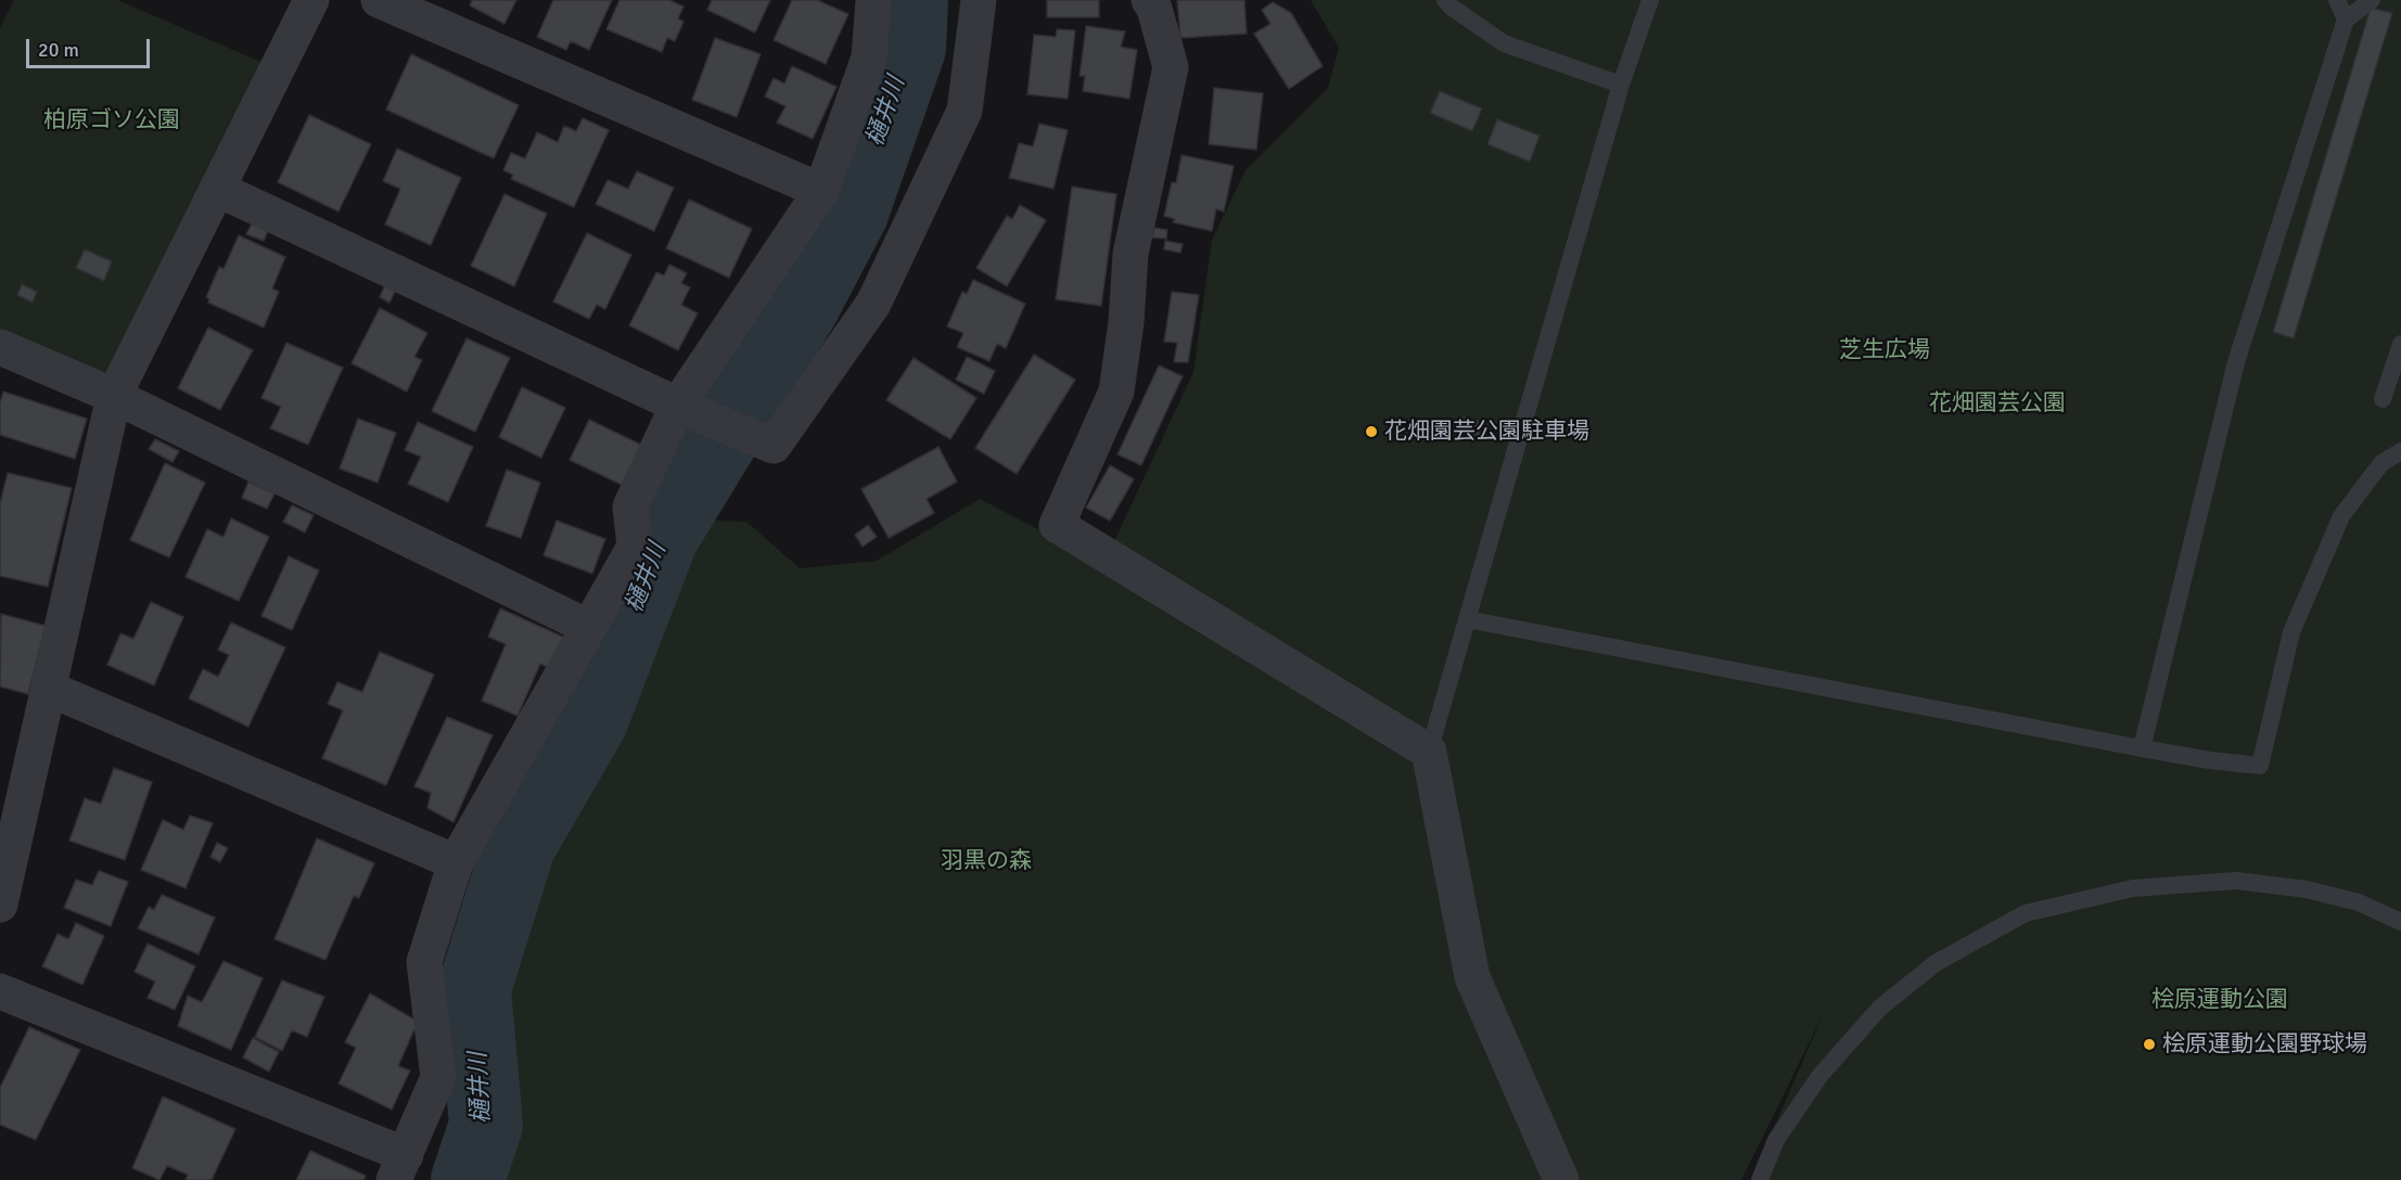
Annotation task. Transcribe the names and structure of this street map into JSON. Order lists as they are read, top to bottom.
{
  "water": ["樋井川"],
  "parks": [
    "柏原ゴソ公園",
    "芝生広場",
    "花畑園芸公園",
    "羽黒の森",
    "桧原運動公園"
  ],
  "places": ["花畑園芸公園駐車場", "桧原運動公園野球場"],
  "scale_bar": "20 m"
}
